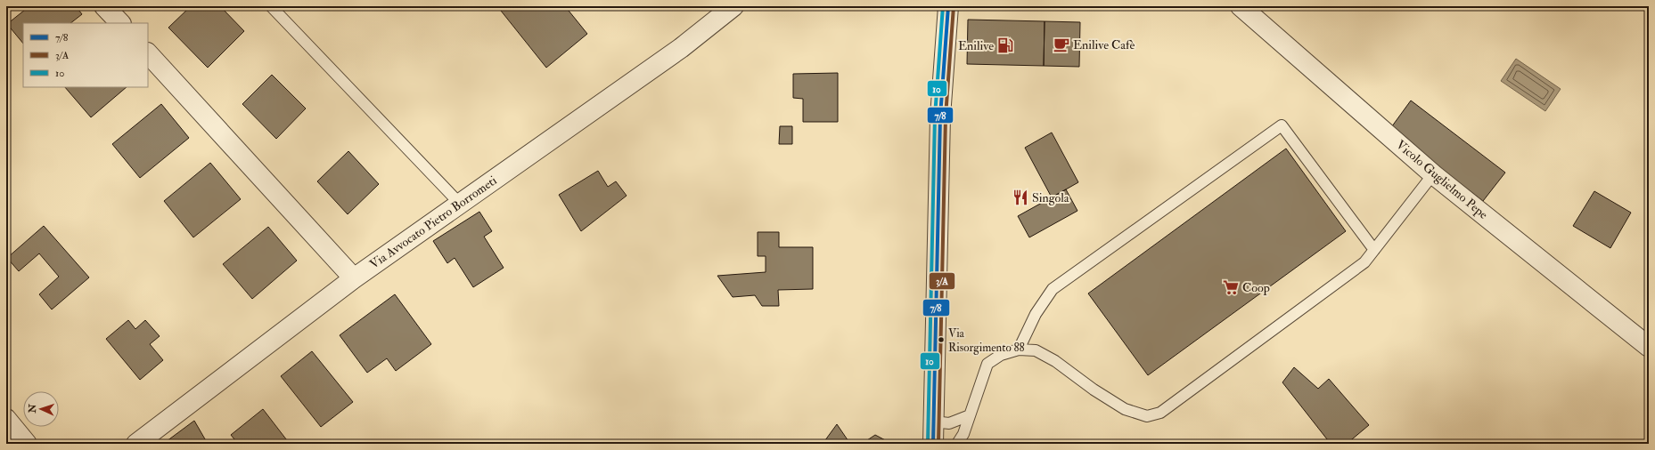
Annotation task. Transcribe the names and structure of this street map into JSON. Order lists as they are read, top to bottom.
{
  "streets": {
    "street": ["Vicolo Guglielmo Pepe", "Via Avvocato Pietro Borrometi"]
  },
  "places": {
    "cafe": ["Enilive Cafè"],
    "fuel station": ["Enilive"],
    "restaurant": ["Singola"],
    "supermarket": ["Coop"],
    "other": ["Via Risorgimento 88"]
  },
  "lines": ["transit line 7/8", "transit line 3/A", "transit line 10"],
  "legend": ["7/8", "3/A", "10"],
  "north": "left"
}
